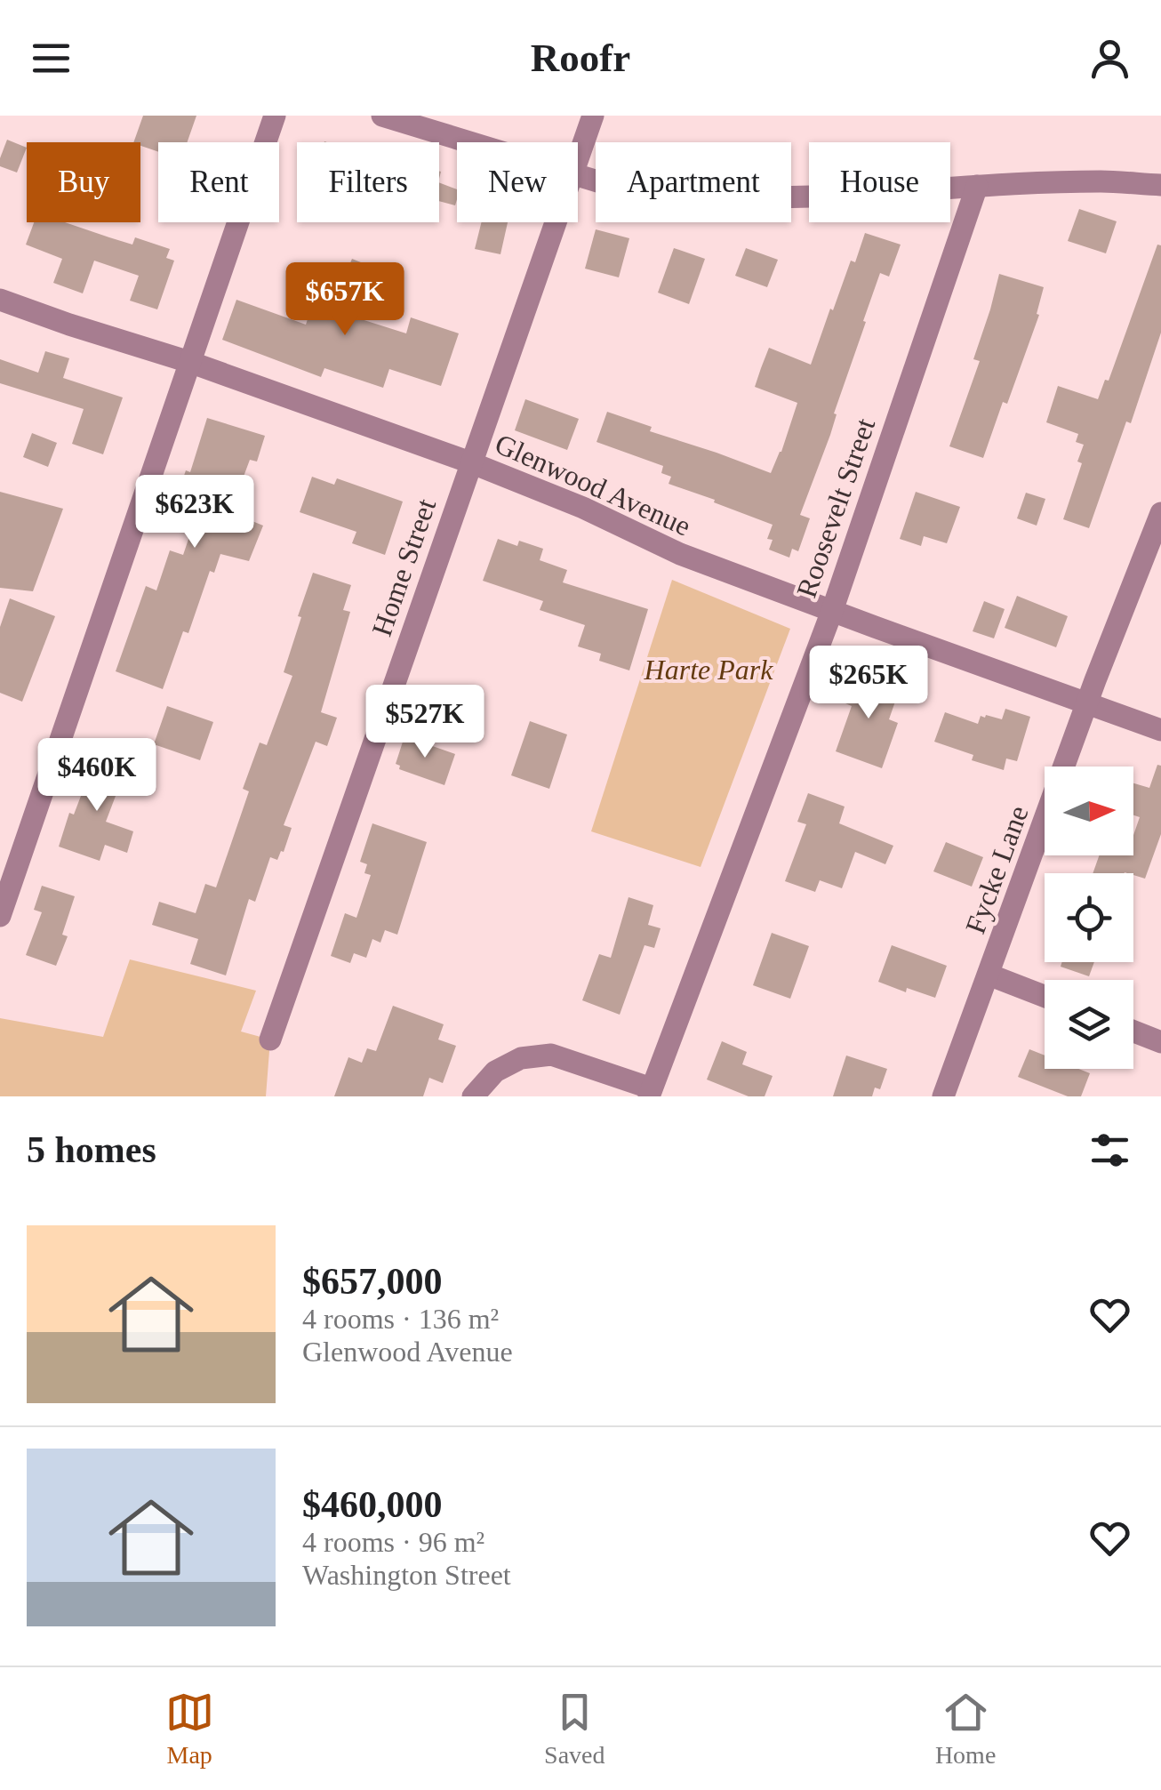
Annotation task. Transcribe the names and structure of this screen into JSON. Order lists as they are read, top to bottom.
{
  "streets": {
    "street": [
      "Glenwood Avenue",
      "Roosevelt Street",
      "Home Street",
      "Fycke Lane"
    ]
  },
  "crossings": [
    ["Glenwood Avenue", "Roosevelt Street"],
    ["Glenwood Avenue", "Home Street"],
    ["Glenwood Avenue", "Fycke Lane"]
  ],
  "parks": ["Harte Park"],
  "north": "right",
  "page": {
    "header": "Roofr",
    "chip": [
      "Buy",
      "Rent",
      "Filters",
      "New",
      "Apartment",
      "House"
    ],
    "price": [
      "$657K",
      "$623K",
      "$265K",
      "$527K",
      "$460K"
    ],
    "heading": "5 homes",
    "list": [
      {
        "name": "$657,000",
        "note": "4 rooms · 136 m² · Glenwood Avenue"
      },
      {
        "name": "$460,000",
        "note": "4 rooms · 96 m² · Washington Street"
      }
    ],
    "tabs": ["Map", "Saved", "Home"]
  }
}
